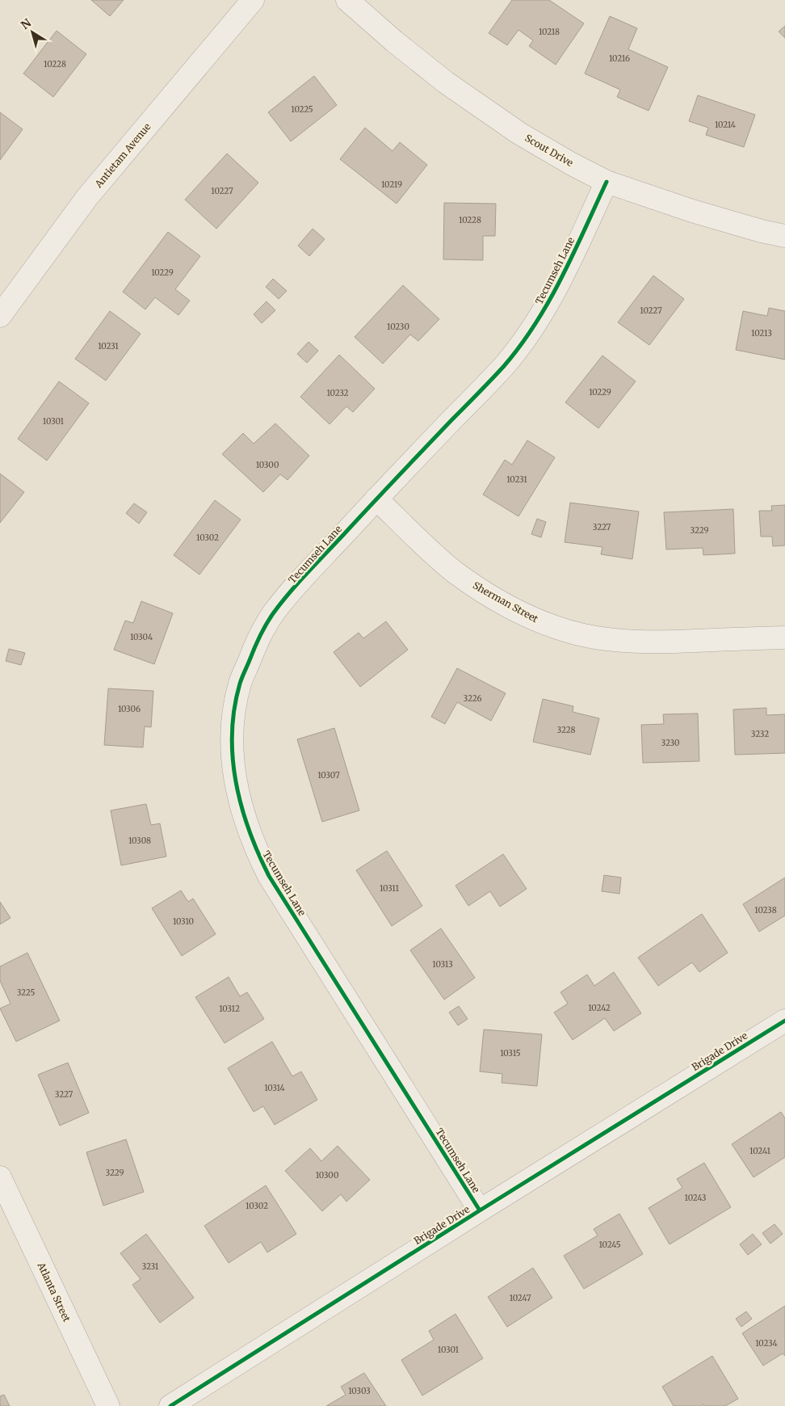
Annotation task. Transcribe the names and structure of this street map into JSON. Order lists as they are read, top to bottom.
{
  "streets": {
    "street": [
      "Scout Drive",
      "Antietam Avenue",
      "Tecumseh Lane",
      "Sherman Street",
      "Brigade Drive",
      "Atlanta Street"
    ]
  },
  "crossings": [
    ["Scout Drive", "Tecumseh Lane"],
    ["Tecumseh Lane", "Sherman Street"],
    ["Tecumseh Lane", "Brigade Drive"]
  ],
  "house_numbers": [
    "10218",
    "10216",
    "10228",
    "10225",
    "10214",
    "10219",
    "10227",
    "10228",
    "10229",
    "10227",
    "10230",
    "10213",
    "10231",
    "10229",
    "10232",
    "10301",
    "10300",
    "10231",
    "3227",
    "3229",
    "10302",
    "10304",
    "3226",
    "10306",
    "3228",
    "3232",
    "3230",
    "10307",
    "10308",
    "10311",
    "10238",
    "10310",
    "10313",
    "3225",
    "10242",
    "10312",
    "10315",
    "10314",
    "3227",
    "10241",
    "3229",
    "10300",
    "10243",
    "10302",
    "10245",
    "3231",
    "10247",
    "10234",
    "10301",
    "10303"
  ],
  "north": "top left"
}
